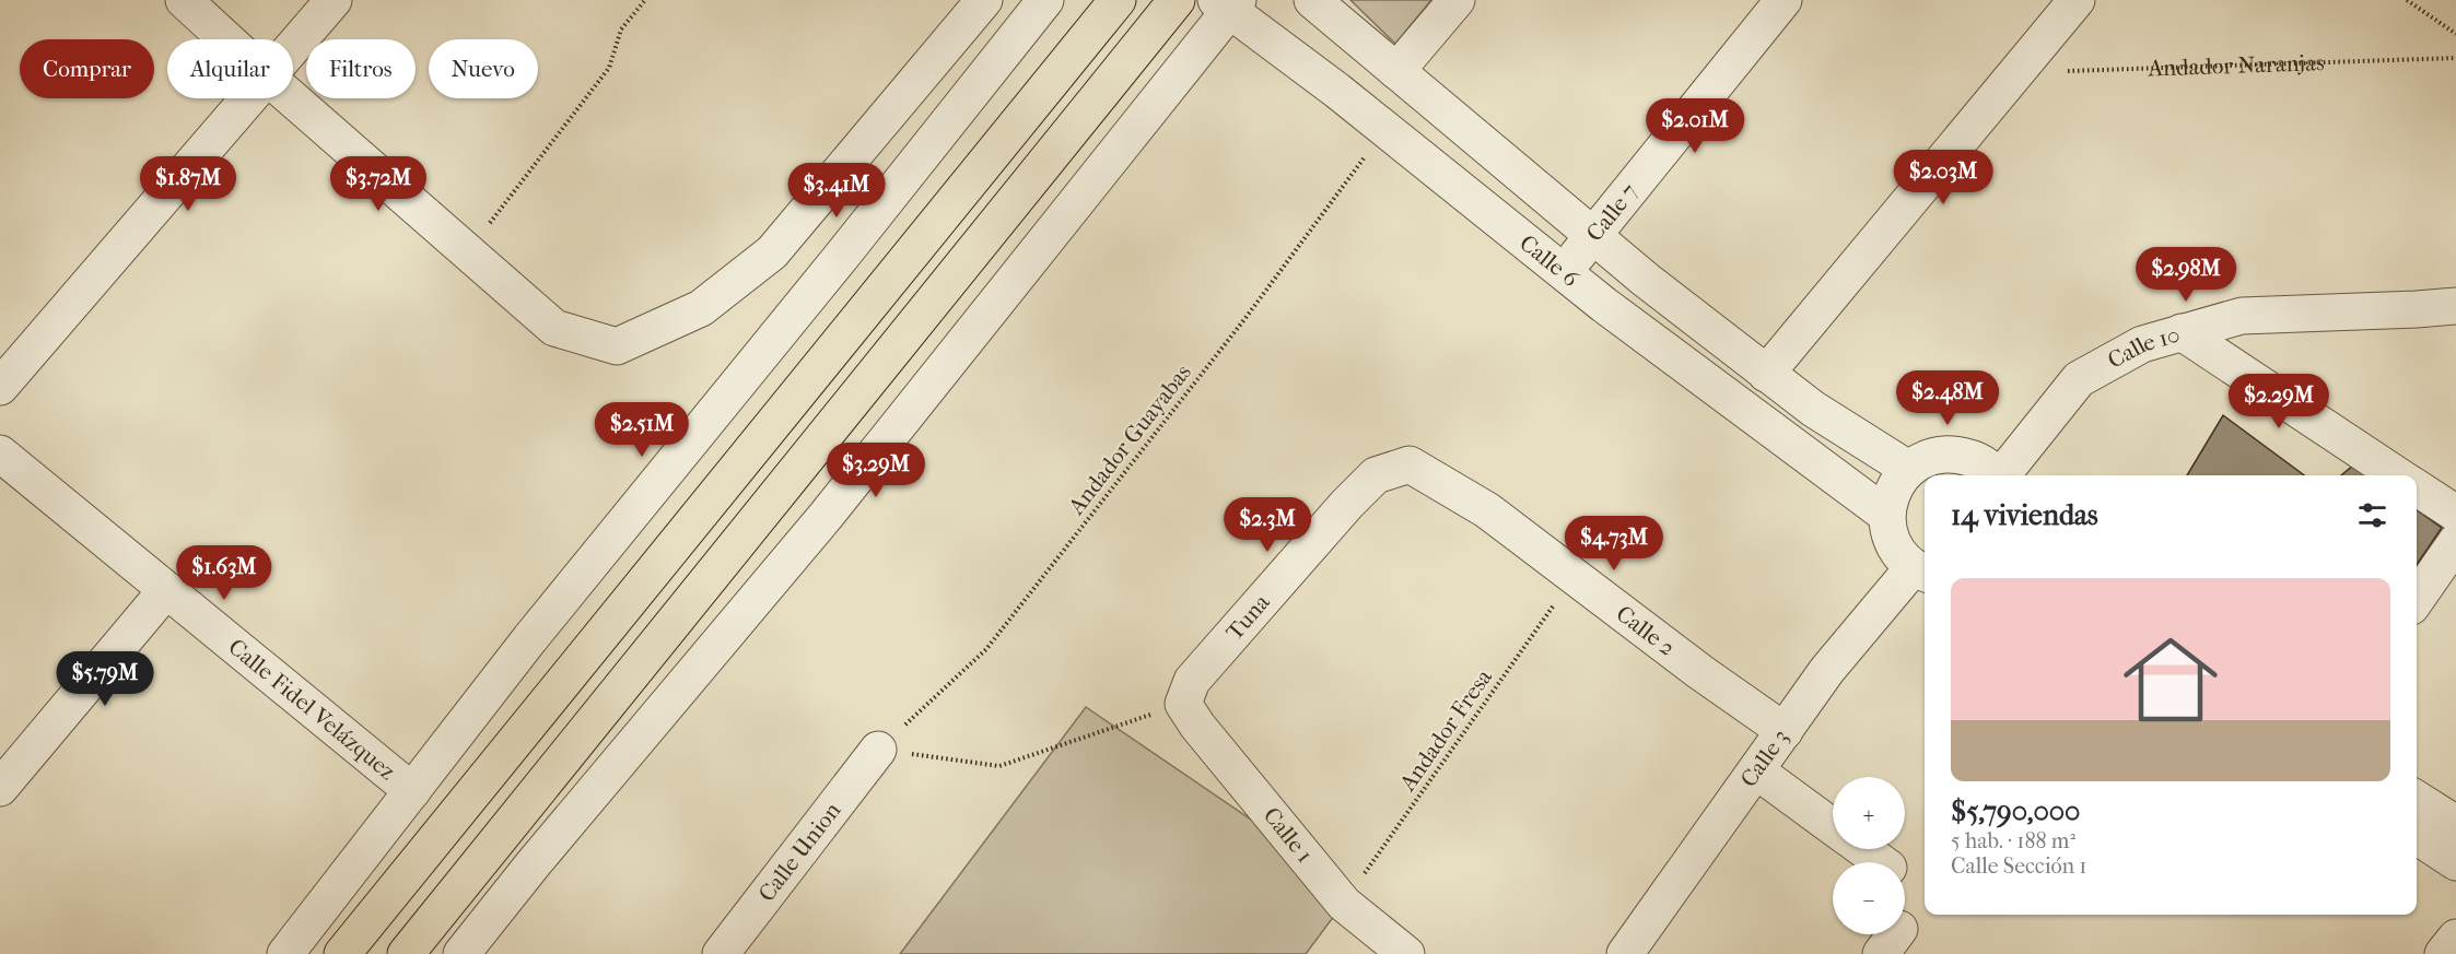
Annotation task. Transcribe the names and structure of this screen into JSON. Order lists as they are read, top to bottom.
{
  "streets": {
    "street": [
      "Calle 7",
      "Calle 6",
      "Calle 10",
      "Tuna",
      "Calle 2",
      "Calle Fidel Velázquez",
      "Calle 3",
      "Calle 1",
      "Calle Union"
    ],
    "path": ["Andador Naranjas", "Andador Guayabas", "Andador Fresa"]
  },
  "crossings": [
    ["Calle 7", "Calle 6"],
    ["Calle 6", "Andador Guayabas"],
    ["Andador Guayabas", "Calle Union"],
    ["Tuna", "Calle 2"],
    ["Tuna", "Calle 1"],
    ["Calle 2", "Andador Fresa"],
    ["Calle 2", "Calle 3"],
    ["Andador Fresa", "Calle 1"]
  ],
  "page": {
    "chip": [
      "Comprar",
      "Alquilar",
      "Filtros",
      "Nuevo"
    ],
    "price": [
      "$2.01M",
      "$2.03M",
      "$1.87M",
      "$3.72M",
      "$3.41M",
      "$2.98M",
      "$2.48M",
      "$2.29M",
      "$2.51M",
      "$3.29M",
      "$2.3M",
      "$4.73M",
      "$1.63M",
      "$5.79M"
    ],
    "heading": "14 viviendas",
    "list": [
      {
        "name": "$5,790,000",
        "note": "5 hab. · 188 m² · Calle Sección 1"
      }
    ],
    "map_buttons": ["+", "−"]
  }
}
